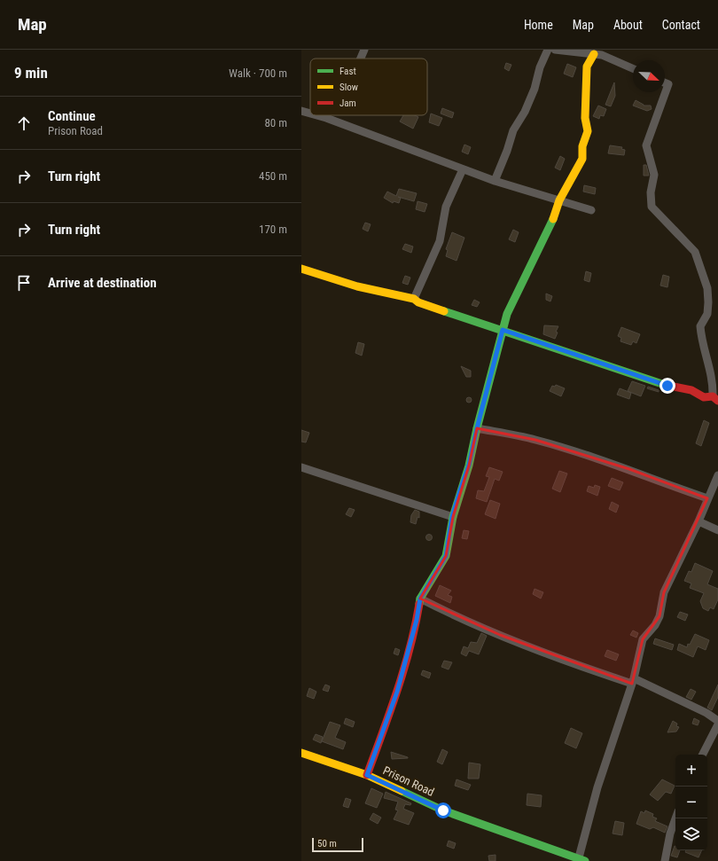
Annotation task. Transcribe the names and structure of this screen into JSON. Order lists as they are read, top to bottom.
{
  "streets": {
    "street": ["Prison Road"]
  },
  "legend": ["Fast", "Slow", "Jam"],
  "scale_bar": "50 m",
  "north": "bottom right",
  "page": {
    "header": "Map",
    "nav": [
      "Home",
      "Map",
      "About",
      "Contact"
    ],
    "heading": ["9 min", "Walk · 700 m"],
    "list": [
      ["Continue", "Prison Road", "80 m"],
      ["Turn right", "450 m"],
      ["Turn right", "170 m"],
      "Arrive at destination"
    ],
    "map_buttons": ["+", "−"],
    "scale": "50 m"
  }
}
